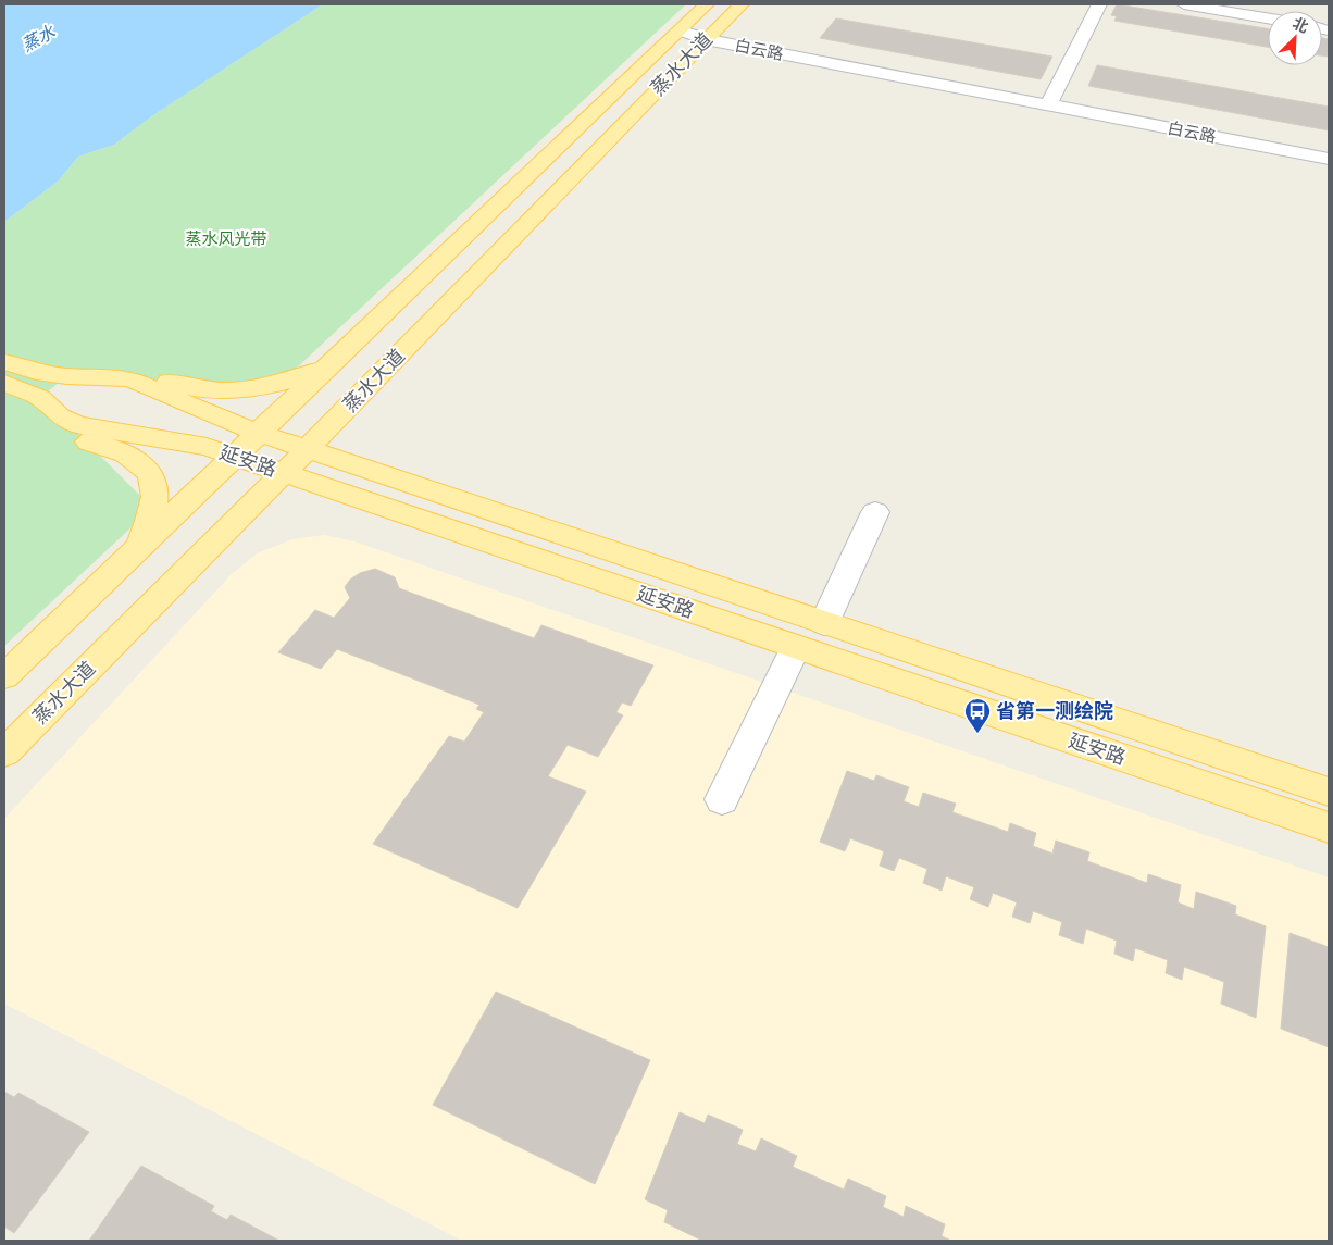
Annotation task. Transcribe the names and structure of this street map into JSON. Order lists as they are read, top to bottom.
{
  "streets": {
    "main road": ["蒸水大道", "延安路"],
    "street": ["白云路"]
  },
  "crossings": [
    ["白云路", "蒸水大道"],
    ["蒸水大道", "延安路"]
  ],
  "water": ["蒸水"],
  "parks": ["蒸水风光带"],
  "places": {
    "bus stop": ["省第一测绘院"]
  },
  "north": "top right"
}
